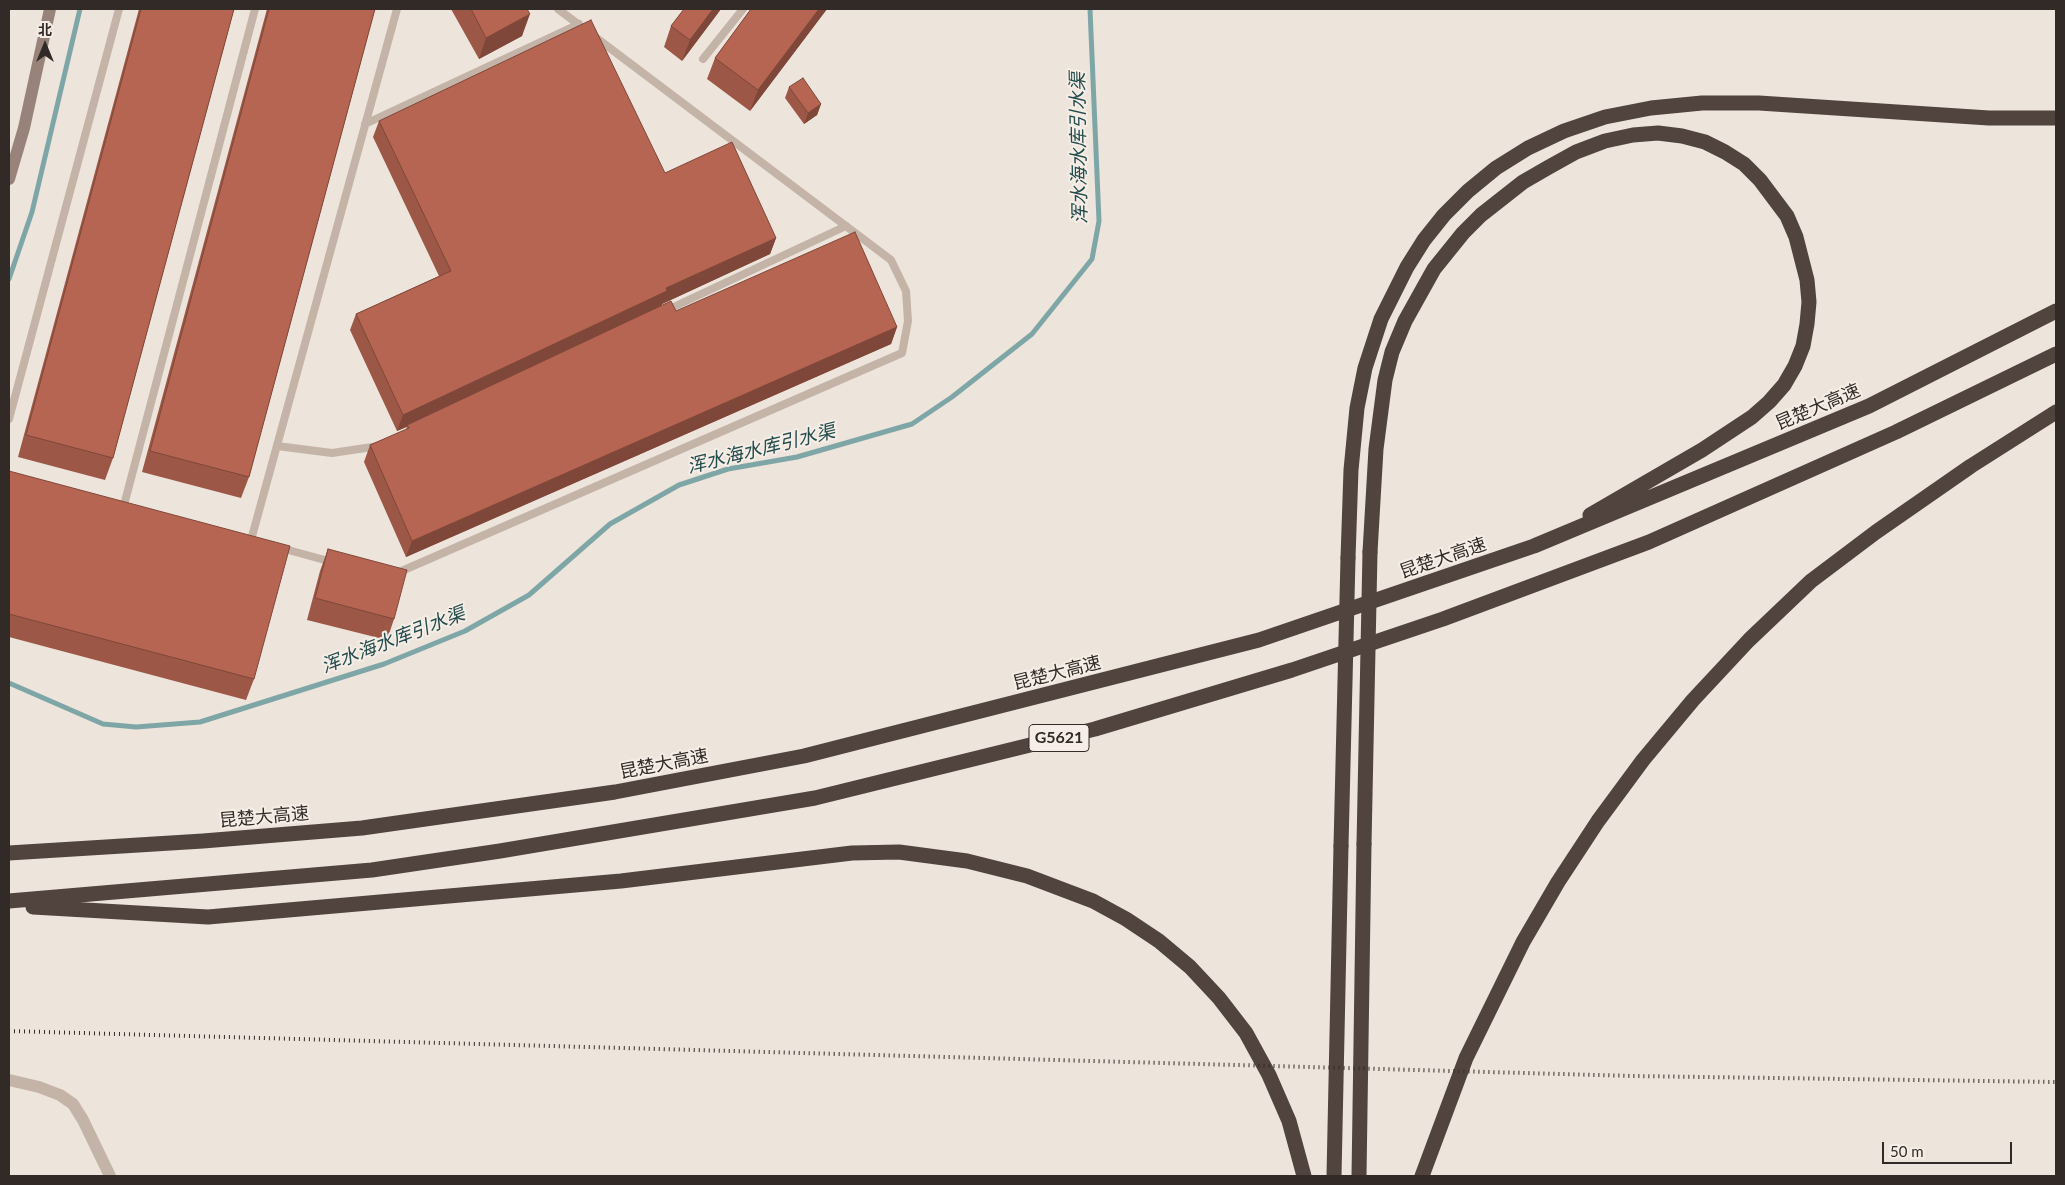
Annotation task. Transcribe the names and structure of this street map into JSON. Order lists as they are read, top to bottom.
{
  "streets": {
    "highway": ["昆楚大高速", "G5621"]
  },
  "water": ["浑水海水库引水渠"],
  "scale_bar": "50 m",
  "north": "top"
}
